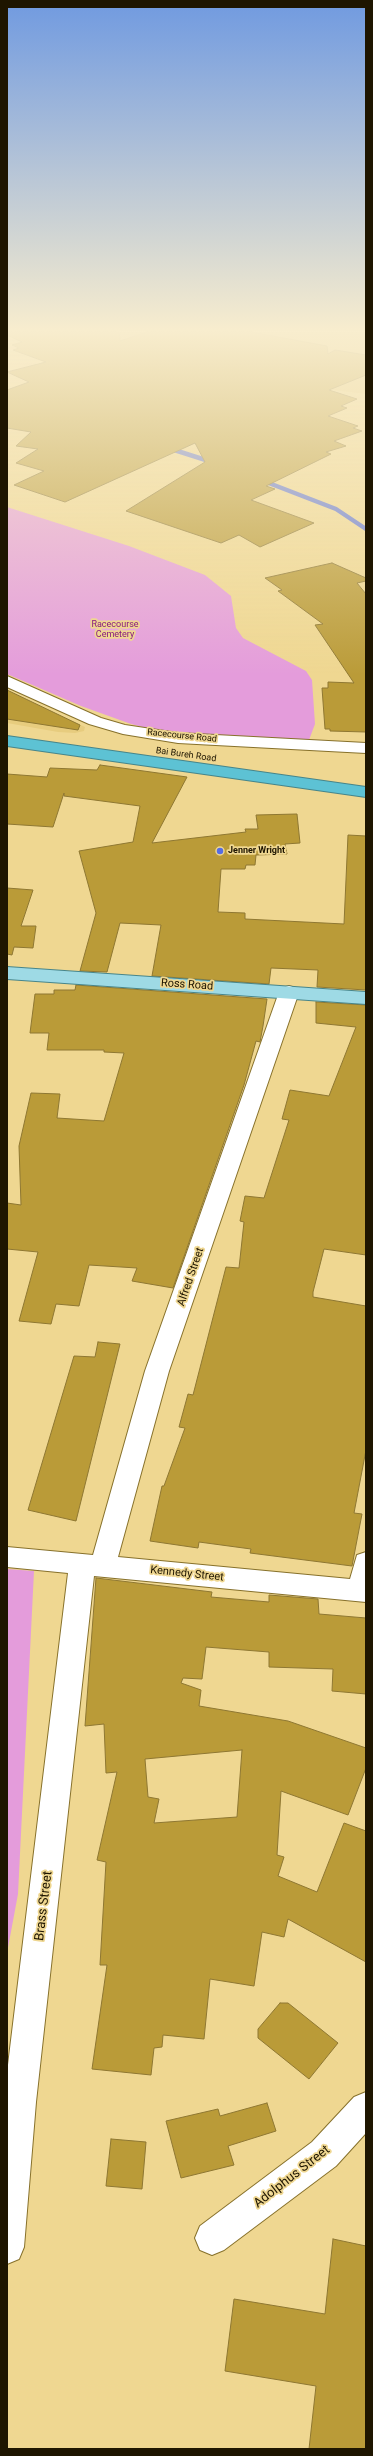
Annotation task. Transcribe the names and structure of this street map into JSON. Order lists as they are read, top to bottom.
{
  "streets": {
    "highway": ["Bai Bureh Road"],
    "main road": ["Ross Road"],
    "street": [
      "Racecourse Road",
      "Alfred Street",
      "Kennedy Street",
      "Brass Street",
      "Adolphus Street"
    ]
  },
  "crossings": [
    ["Ross Road", "Alfred Street"],
    ["Alfred Street", "Kennedy Street"],
    ["Alfred Street", "Brass Street"],
    ["Kennedy Street", "Brass Street"]
  ],
  "parks": ["Racecourse Cemetery"],
  "places": ["Jenner Wright"]
}
